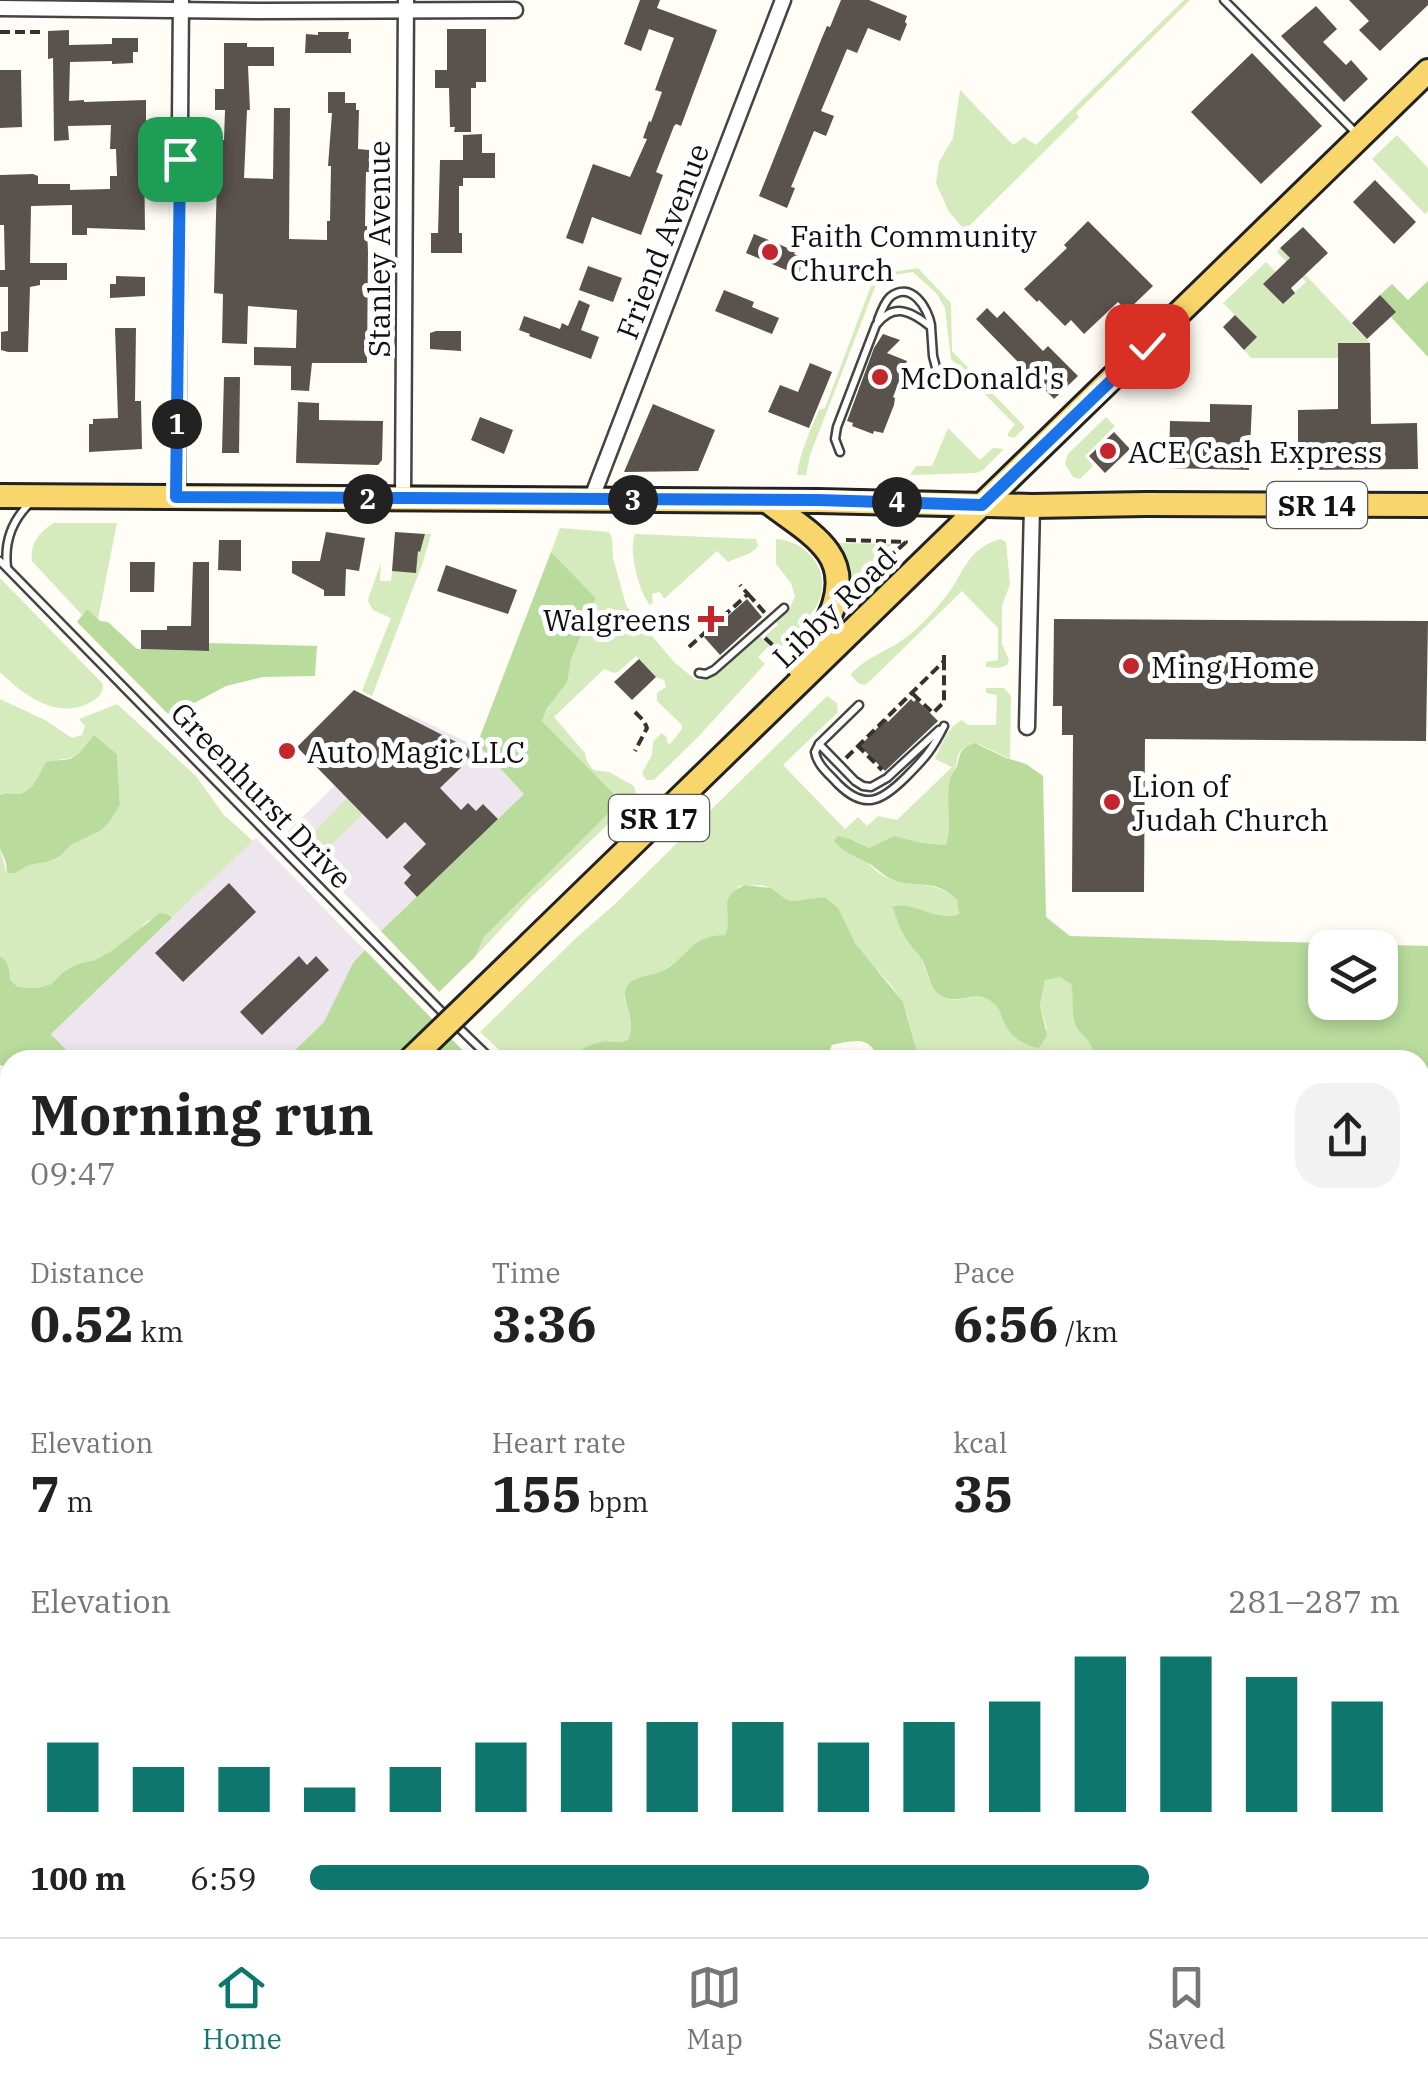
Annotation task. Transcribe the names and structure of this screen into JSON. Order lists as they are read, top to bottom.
{
  "streets": {
    "main road": ["SR 14", "Libby Road", "SR 17"],
    "street": ["Friend Avenue", "Stanley Avenue"],
    "lane": ["Greenhurst Drive"]
  },
  "crossings": [
    ["Friend Avenue", "SR 14"],
    ["Stanley Avenue", "SR 14"],
    ["SR 14", "Libby Road"]
  ],
  "places": {
    "other": [
      "Faith Community Church",
      "McDonald's",
      "ACE Cash Express",
      "Ming Home",
      "Auto Magic LLC",
      "Lion of Judah Church"
    ],
    "health": ["Walgreens"]
  },
  "page": {
    "pins": [
      "1",
      "2",
      "3",
      "4"
    ],
    "heading": ["Morning run", "09:47"],
    "stats": [
      ["Distance", "0.52 km"],
      ["Time", "3:36"],
      ["Pace", "6:56 /km"],
      ["Elevation", "7 m"],
      ["Heart rate", "155 bpm"],
      ["kcal", "35"]
    ],
    "chart": ["Elevation", "281–287 m"],
    "list": [
      {
        "name": "100 m",
        "note": "6:59"
      }
    ],
    "tabs": ["Home", "Map", "Saved"]
  }
}
